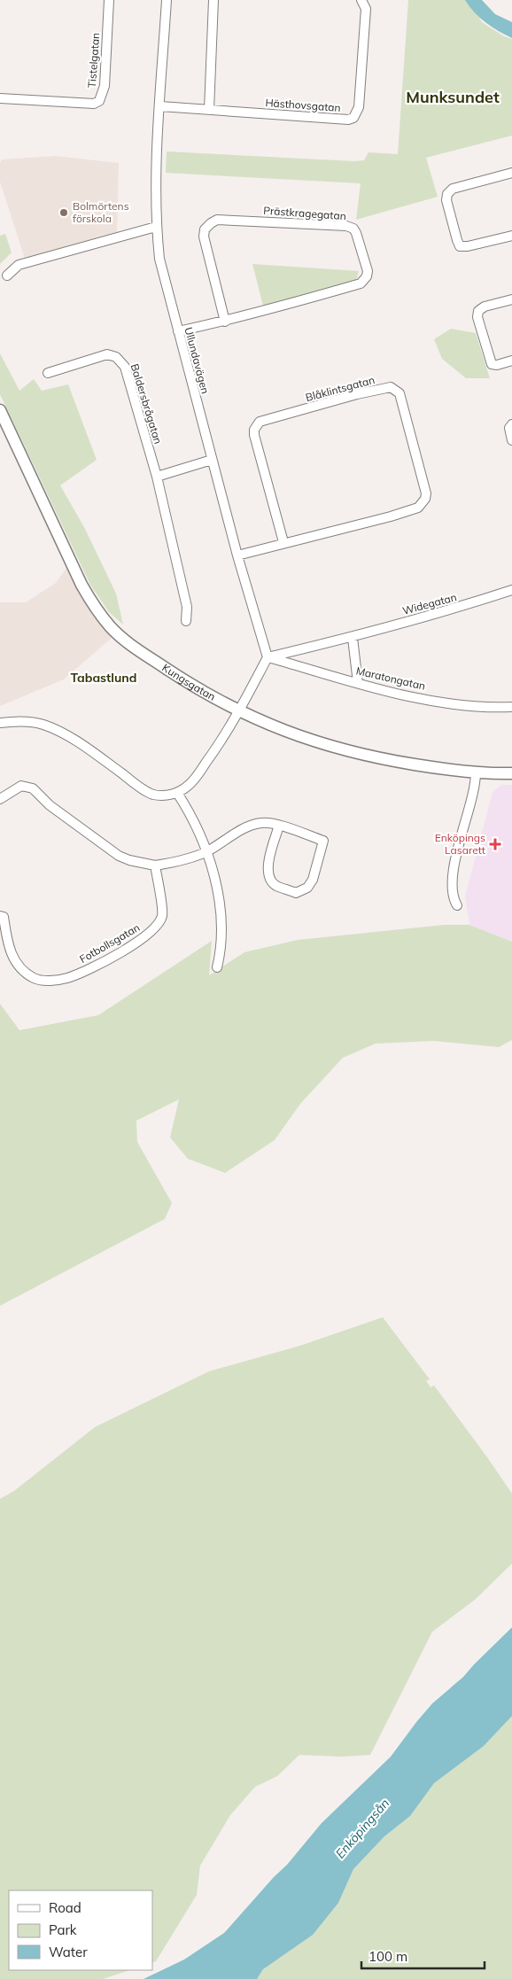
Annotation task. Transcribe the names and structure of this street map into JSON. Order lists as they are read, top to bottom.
{
  "streets": {
    "street": [
      "Tistelgatan",
      "Hästhovsgatan",
      "Prästkragegatan",
      "Ullundavägen",
      "Blåklintsgatan",
      "Baldersbrågatan",
      "Widegatan",
      "Maratongatan",
      "Kungsgatan",
      "Fotbollsgatan"
    ]
  },
  "crossings": [
    ["Hästhovsgatan", "Ullundavägen"],
    ["Prästkragegatan", "Ullundavägen"],
    ["Ullundavägen", "Blåklintsgatan"],
    ["Ullundavägen", "Widegatan"],
    ["Ullundavägen", "Maratongatan"],
    ["Widegatan", "Maratongatan"]
  ],
  "districts": ["Munksundet", "Tabastlund"],
  "water": ["Enköpingsån"],
  "places": {
    "other": ["Bolmörtens förskola"],
    "health": ["Enköpings Lasarett"]
  },
  "legend": ["Road", "Park", "Water"],
  "scale_bar": "100 m"
}
